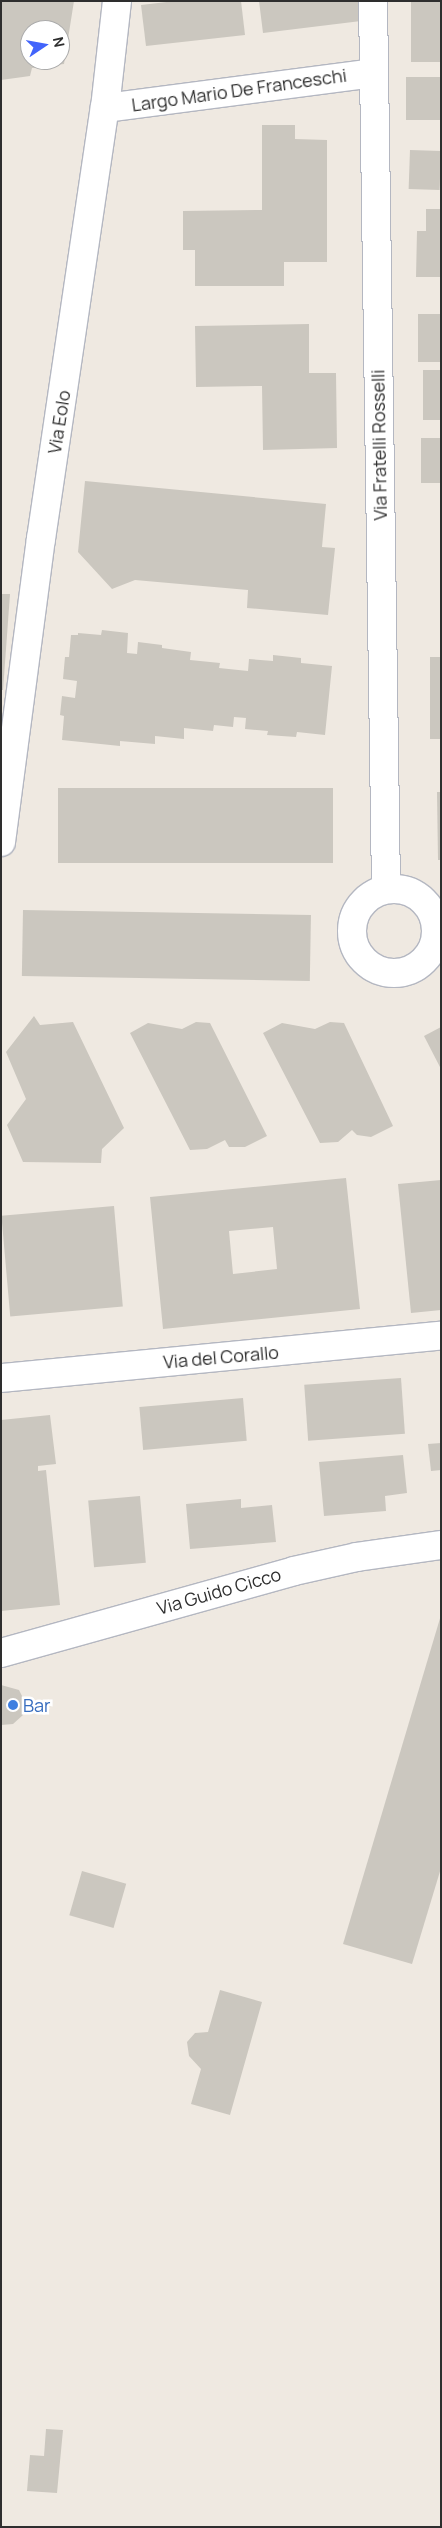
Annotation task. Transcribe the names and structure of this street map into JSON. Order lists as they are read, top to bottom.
{
  "streets": {
    "street": [
      "Largo Mario De Franceschi",
      "Via Eolo",
      "Via Fratelli Rosselli",
      "Via del Corallo",
      "Via Guido Cicco"
    ]
  },
  "crossings": [
    ["Largo Mario De Franceschi", "Via Eolo"],
    ["Largo Mario De Franceschi", "Via Fratelli Rosselli"]
  ],
  "places": ["Bar"],
  "north": "right"
}
